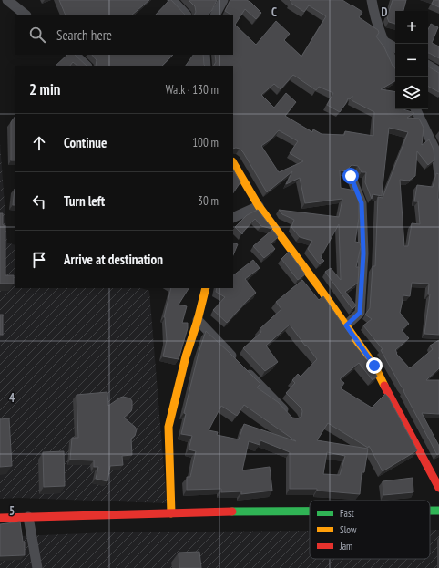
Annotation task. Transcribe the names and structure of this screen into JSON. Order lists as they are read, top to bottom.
{
  "legend": ["Fast", "Slow", "Jam"],
  "page": {
    "map_buttons": ["+", "−"],
    "search": "Search here",
    "heading": ["2 min", "Walk · 130 m"],
    "list": [
      ["Continue", "100 m"],
      ["Turn left", "30 m"],
      "Arrive at destination"
    ]
  },
  "grid": {
    "columns": ["C", "D"],
    "rows": ["4", "5"]
  }
}
